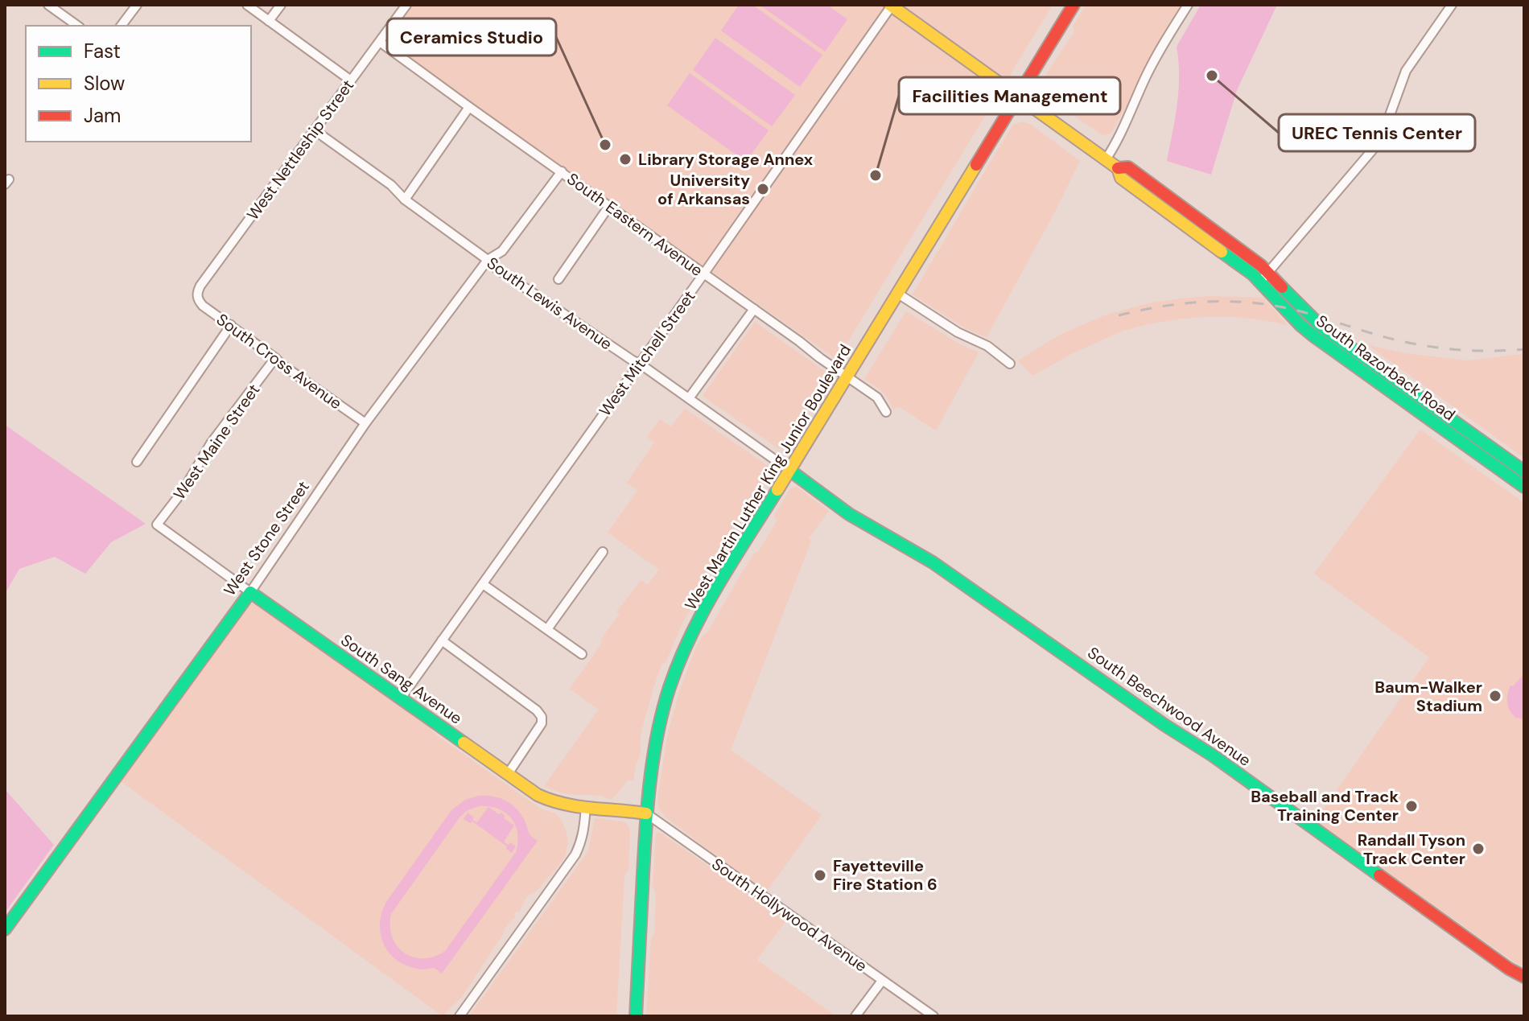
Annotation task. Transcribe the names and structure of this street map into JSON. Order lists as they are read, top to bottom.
{
  "streets": {
    "main road": [
      "South Razorback Road",
      "West Martin Luther King Junior Boulevard",
      "West Stone Street",
      "South Sang Avenue",
      "South Beechwood Avenue"
    ],
    "street": [
      "West Nettleship Street",
      "South Eastern Avenue",
      "South Lewis Avenue",
      "West Mitchell Street",
      "South Cross Avenue",
      "West Maine Street",
      "South Hollywood Avenue"
    ]
  },
  "crossings": [
    ["West Nettleship Street", "South Eastern Avenue"],
    ["West Nettleship Street", "South Lewis Avenue"],
    ["West Nettleship Street", "South Cross Avenue"],
    ["South Eastern Avenue", "West Mitchell Street"],
    ["South Eastern Avenue", "West Martin Luther King Junior Boulevard"],
    ["South Eastern Avenue", "West Stone Street"],
    ["South Lewis Avenue", "West Mitchell Street"],
    ["South Lewis Avenue", "West Martin Luther King Junior Boulevard"],
    ["South Lewis Avenue", "West Stone Street"],
    ["South Lewis Avenue", "South Beechwood Avenue"],
    ["West Mitchell Street", "South Razorback Road"],
    ["West Mitchell Street", "South Sang Avenue"],
    ["South Cross Avenue", "West Maine Street"],
    ["South Cross Avenue", "West Stone Street"],
    ["South Razorback Road", "West Martin Luther King Junior Boulevard"],
    ["West Maine Street", "South Sang Avenue"],
    ["West Martin Luther King Junior Boulevard", "South Sang Avenue"],
    ["West Martin Luther King Junior Boulevard", "South Beechwood Avenue"],
    ["West Martin Luther King Junior Boulevard", "South Hollywood Avenue"],
    ["West Stone Street", "South Sang Avenue"],
    ["South Sang Avenue", "South Hollywood Avenue"]
  ],
  "places": [
    "UREC Tennis Center",
    "Ceramics Studio",
    "Library Storage Annex",
    "Facilities Management",
    "University of Arkansas",
    "Baum-Walker Stadium",
    "Baseball and Track Training Center",
    "Randall Tyson Track Center",
    "Fayetteville Fire Station 6"
  ],
  "legend": ["Fast", "Slow", "Jam"]
}
